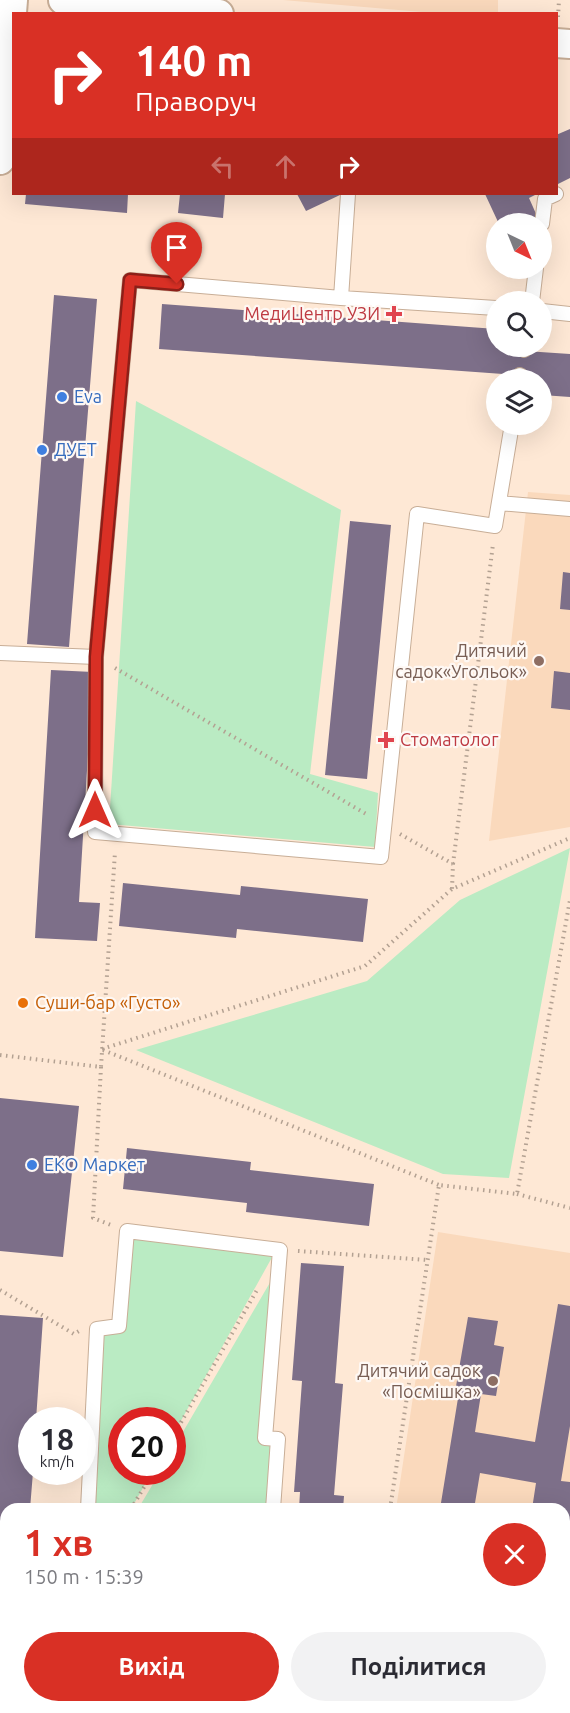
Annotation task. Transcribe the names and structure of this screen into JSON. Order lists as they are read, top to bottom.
{
  "places": {
    "health": ["МедиЦентр УЗИ", "Стоматолог"],
    "other": [
      "Eva",
      "ДУЕТ",
      "Дитячий садок«Угольок»",
      "Суши-бар «Густо»",
      "ЕКО Маркет",
      "Дитячий садок «Посмішка»"
    ]
  },
  "north": "bottom right",
  "page": {
    "turn": ["140 m", "Праворуч"],
    "speed": "18 km/h",
    "limit": "20",
    "heading": ["1 хв", "150 m · 15:39"],
    "buttons": ["Вихід", "Поділитися"]
  }
}
